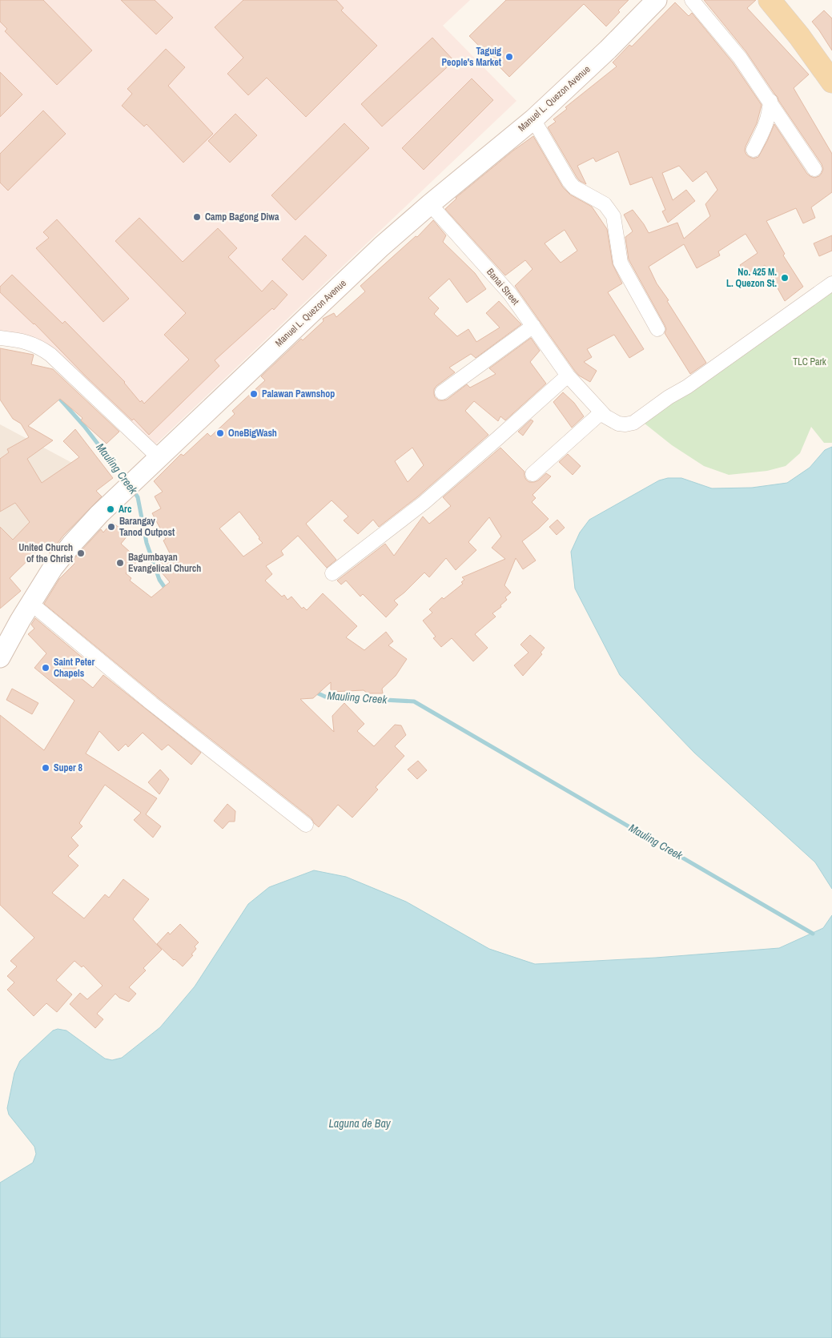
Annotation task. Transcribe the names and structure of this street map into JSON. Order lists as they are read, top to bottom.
{
  "streets": {
    "main road": ["Manuel L. Quezon Avenue"],
    "street": ["Banai Street"]
  },
  "crossings": [
    ["Manuel L. Quezon Avenue", "Banai Street"]
  ],
  "water": ["Mauling Creek", "Laguna de Bay"],
  "parks": ["TLC Park"],
  "places": [
    "Taguig People's Market",
    "Camp Bagong Diwa",
    "No. 425 M. L. Quezon St.",
    "Palawan Pawnshop",
    "OneBigWash",
    "Arc",
    "Barangay Tanod Outpost",
    "United Church of the Christ",
    "Bagumbayan Evangelical Church",
    "Saint Peter Chapels",
    "Super 8"
  ]
}
